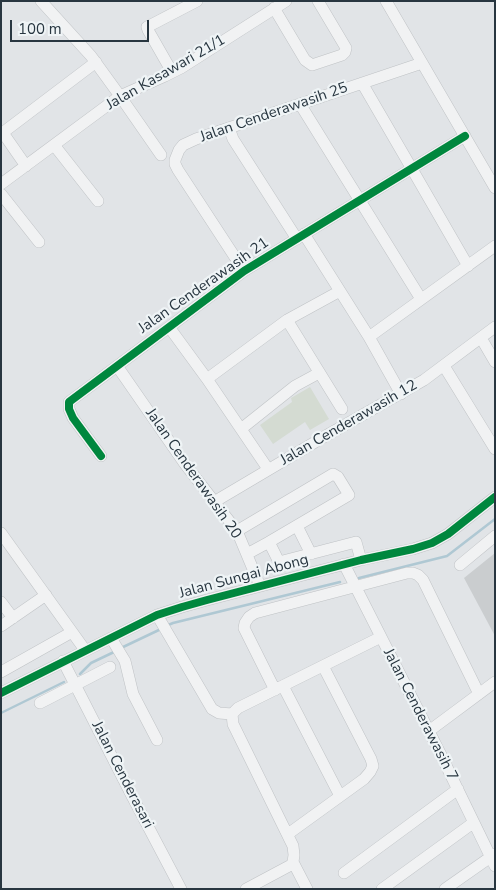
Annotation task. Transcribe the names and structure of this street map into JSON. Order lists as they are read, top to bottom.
{
  "streets": {
    "street": [
      "Jalan Kasawari 21/1",
      "Jalan Cenderawasih 25",
      "Jalan Cenderawasih 21",
      "Jalan Cenderawasih 12",
      "Jalan Cenderawasih 20",
      "Jalan Sungai Abong",
      "Jalan Cenderawasih 7",
      "Jalan Cenderasari"
    ]
  },
  "crossings": [
    ["Jalan Cenderawasih 25", "Jalan Cenderawasih 21"],
    ["Jalan Cenderawasih 21", "Jalan Cenderawasih 20"],
    ["Jalan Cenderawasih 12", "Jalan Cenderawasih 20"],
    ["Jalan Cenderawasih 20", "Jalan Sungai Abong"],
    ["Jalan Sungai Abong", "Jalan Cenderawasih 7"],
    ["Jalan Sungai Abong", "Jalan Cenderasari"]
  ],
  "scale_bar": "100 m"
}
